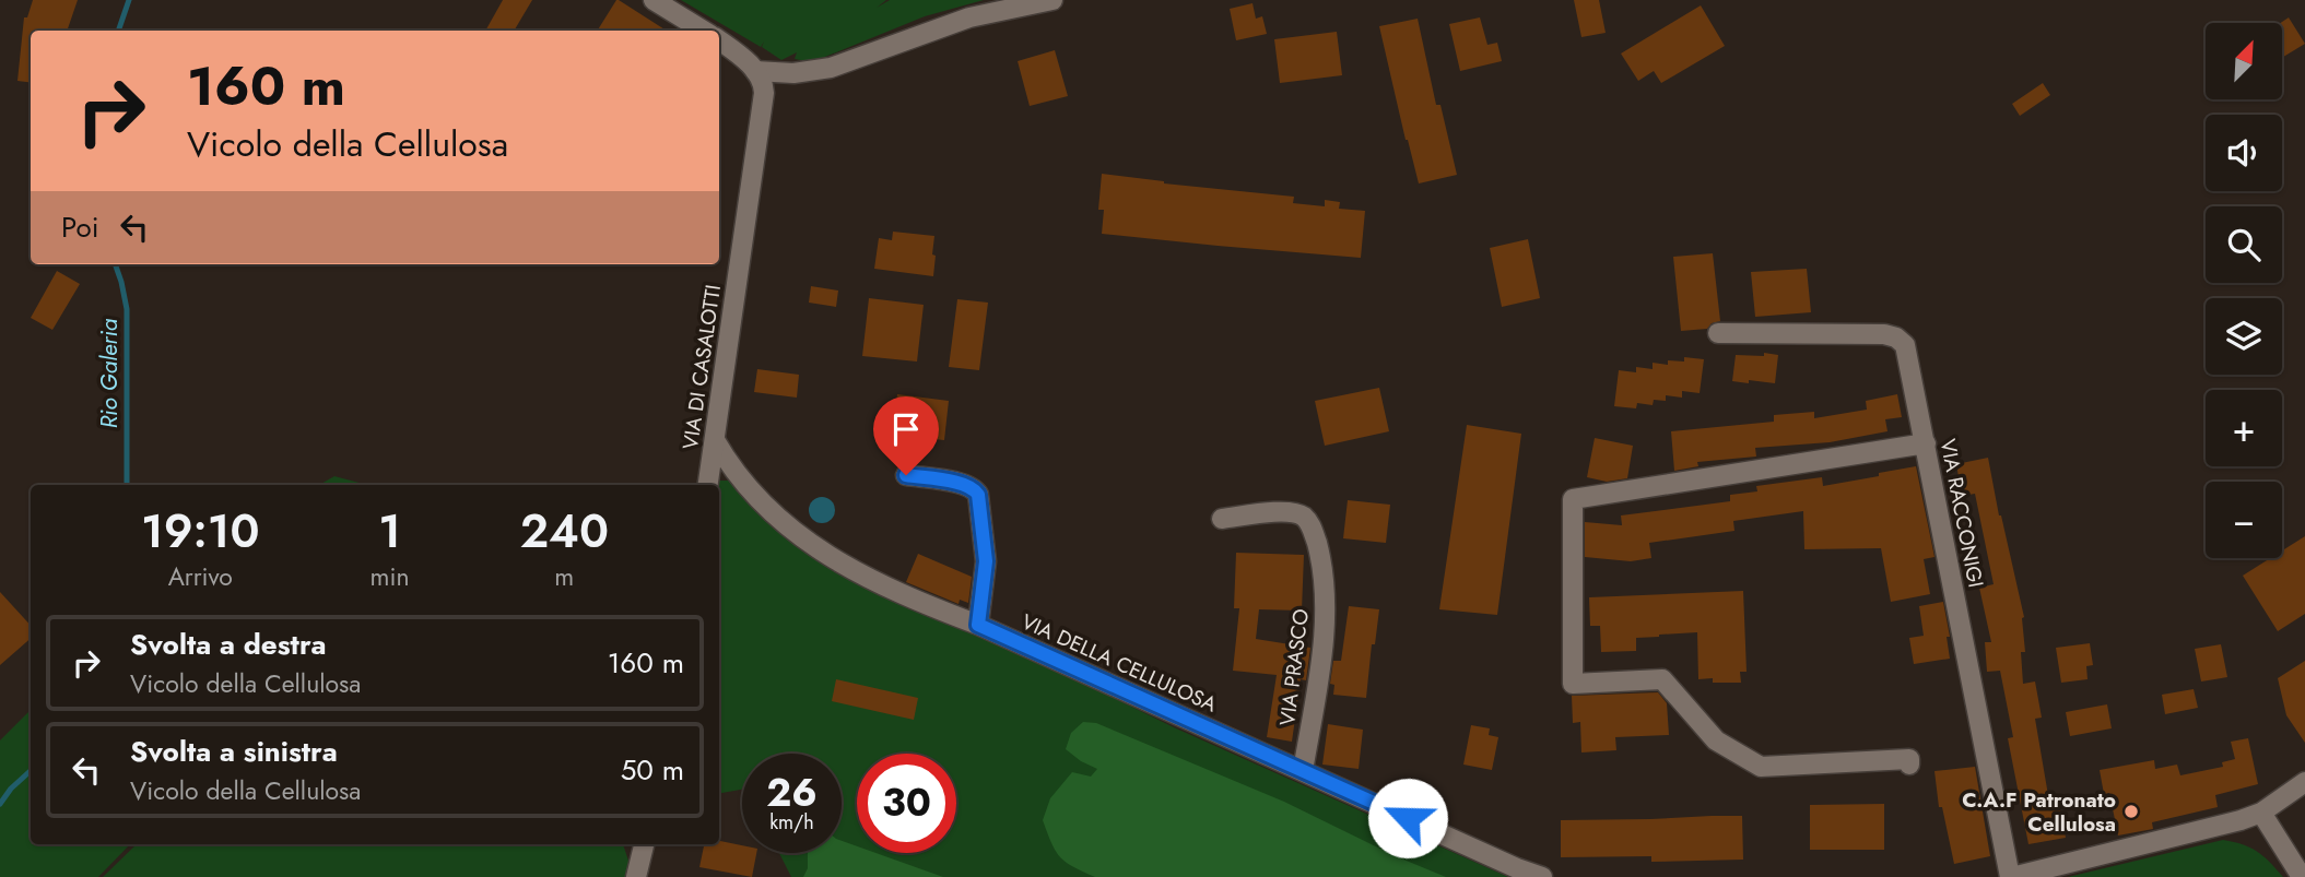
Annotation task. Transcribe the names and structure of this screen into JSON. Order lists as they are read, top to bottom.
{
  "streets": {
    "street": [
      "VIA DI CASALOTTI",
      "VIA RACCONIGI",
      "VIA DELLA CELLULOSA",
      "VIA PRASCO"
    ]
  },
  "crossings": [
    ["VIA DI CASALOTTI", "VIA DELLA CELLULOSA"],
    ["VIA DELLA CELLULOSA", "VIA PRASCO"]
  ],
  "water": ["Rio Galeria"],
  "places": ["C.A.F Patronato Cellulosa"],
  "north": "top right",
  "page": {
    "map_buttons": ["+", "−"],
    "turn": ["160 m", "Vicolo della Cellulosa"],
    "then": "Poi",
    "eta": [
      "19:10",
      "Arrivo",
      "1",
      "min",
      "240",
      "m"
    ],
    "list": [
      {
        "name": "Svolta a destra",
        "note": "Vicolo della Cellulosa",
        "value": "160 m"
      },
      {
        "name": "Svolta a sinistra",
        "note": "Vicolo della Cellulosa",
        "value": "50 m"
      }
    ],
    "speed": "26 km/h",
    "limit": "30"
  }
}
